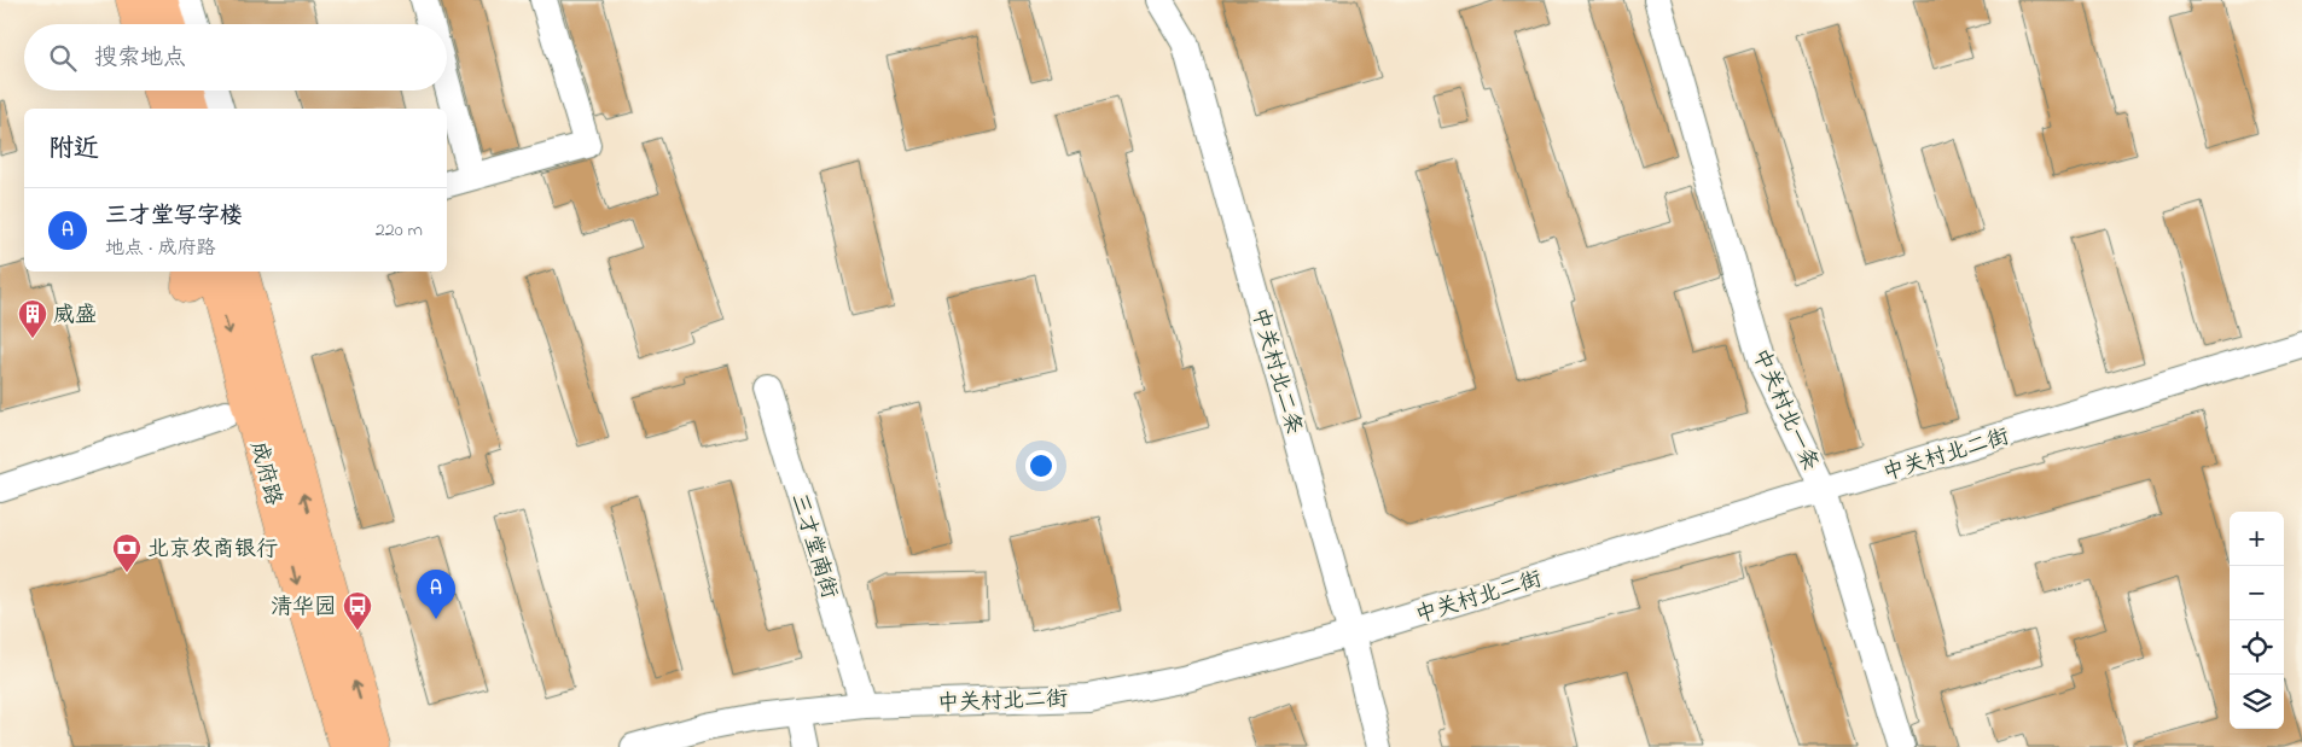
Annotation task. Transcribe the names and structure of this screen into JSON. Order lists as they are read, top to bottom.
{
  "streets": {
    "main road": ["成府路"],
    "street": [
      "中关村北二条",
      "中关村北一条",
      "中关村北二街",
      "三才堂南街"
    ]
  },
  "crossings": [
    ["中关村北二条", "中关村北二街"],
    ["中关村北一条", "中关村北二街"],
    ["中关村北二街", "三才堂南街"]
  ],
  "places": {
    "building": ["威盛"],
    "bank": ["北京农商银行"],
    "bus stop": ["清华园"]
  },
  "page": {
    "search": "搜索地点",
    "heading": "附近",
    "list": [
      {
        "mark": "A",
        "name": "三才堂写字楼",
        "note": "地点 · 成府路",
        "value": "220 m"
      }
    ],
    "map_buttons": ["+", "−"],
    "pins": "A"
  }
}
